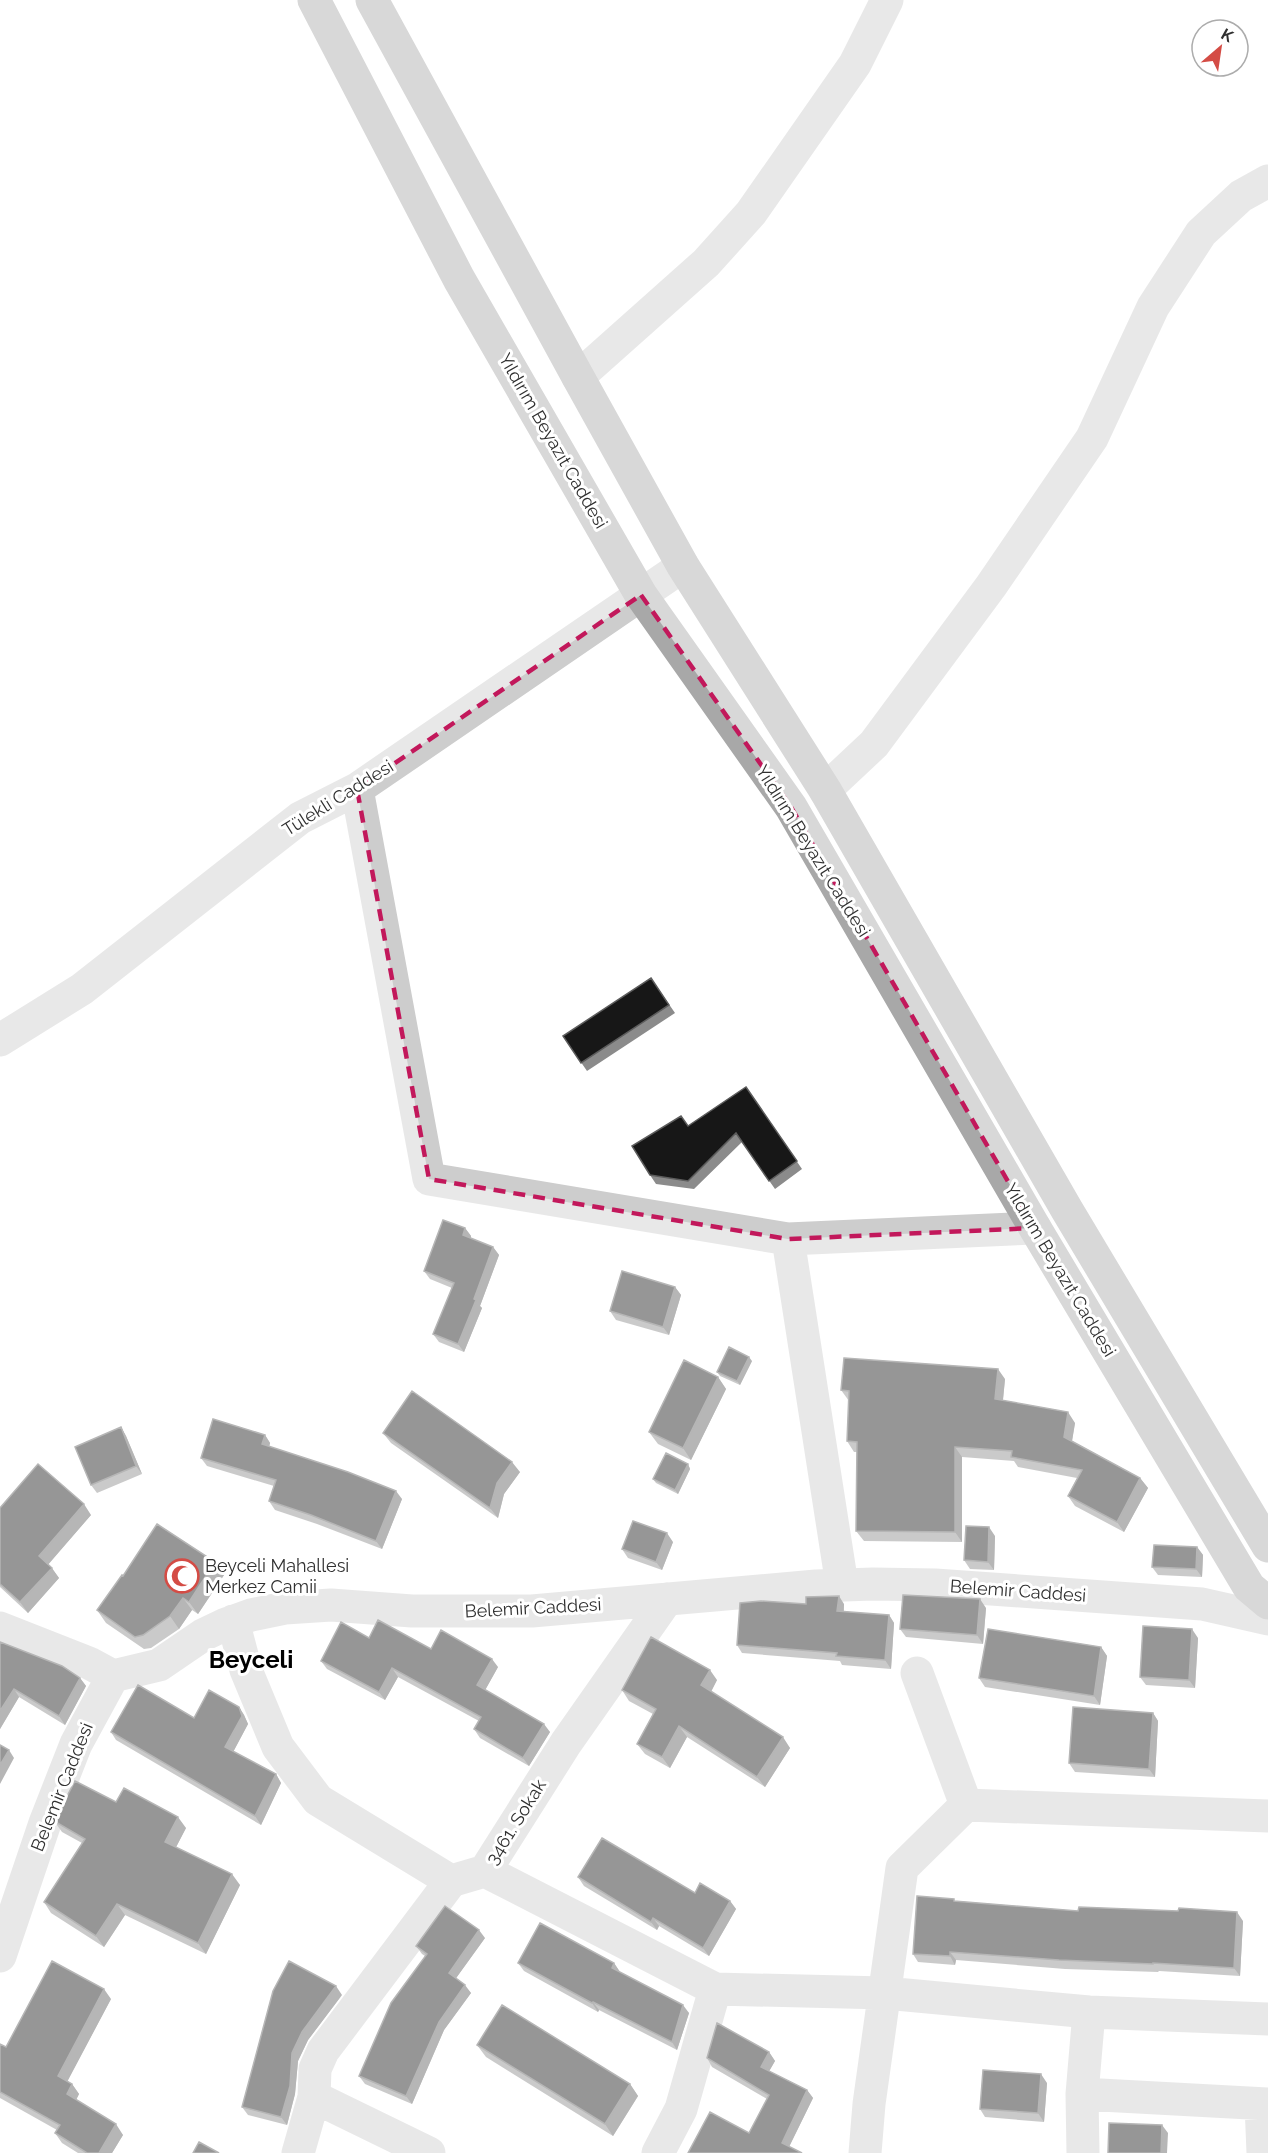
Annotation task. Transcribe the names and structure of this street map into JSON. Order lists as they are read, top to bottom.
{
  "streets": {
    "main road": ["Yıldırım Beyazıt Caddesi"],
    "street": ["Tülekli Caddesi", "Belemir Caddesi", "3461. Sokak"]
  },
  "crossings": [
    ["Yıldırım Beyazıt Caddesi", "Tülekli Caddesi"],
    ["Belemir Caddesi", "3461. Sokak"]
  ],
  "districts": ["Beyceli"],
  "places": {
    "mosque": ["Beyceli Mahallesi Merkez Camii"]
  },
  "north": "top right"
}
